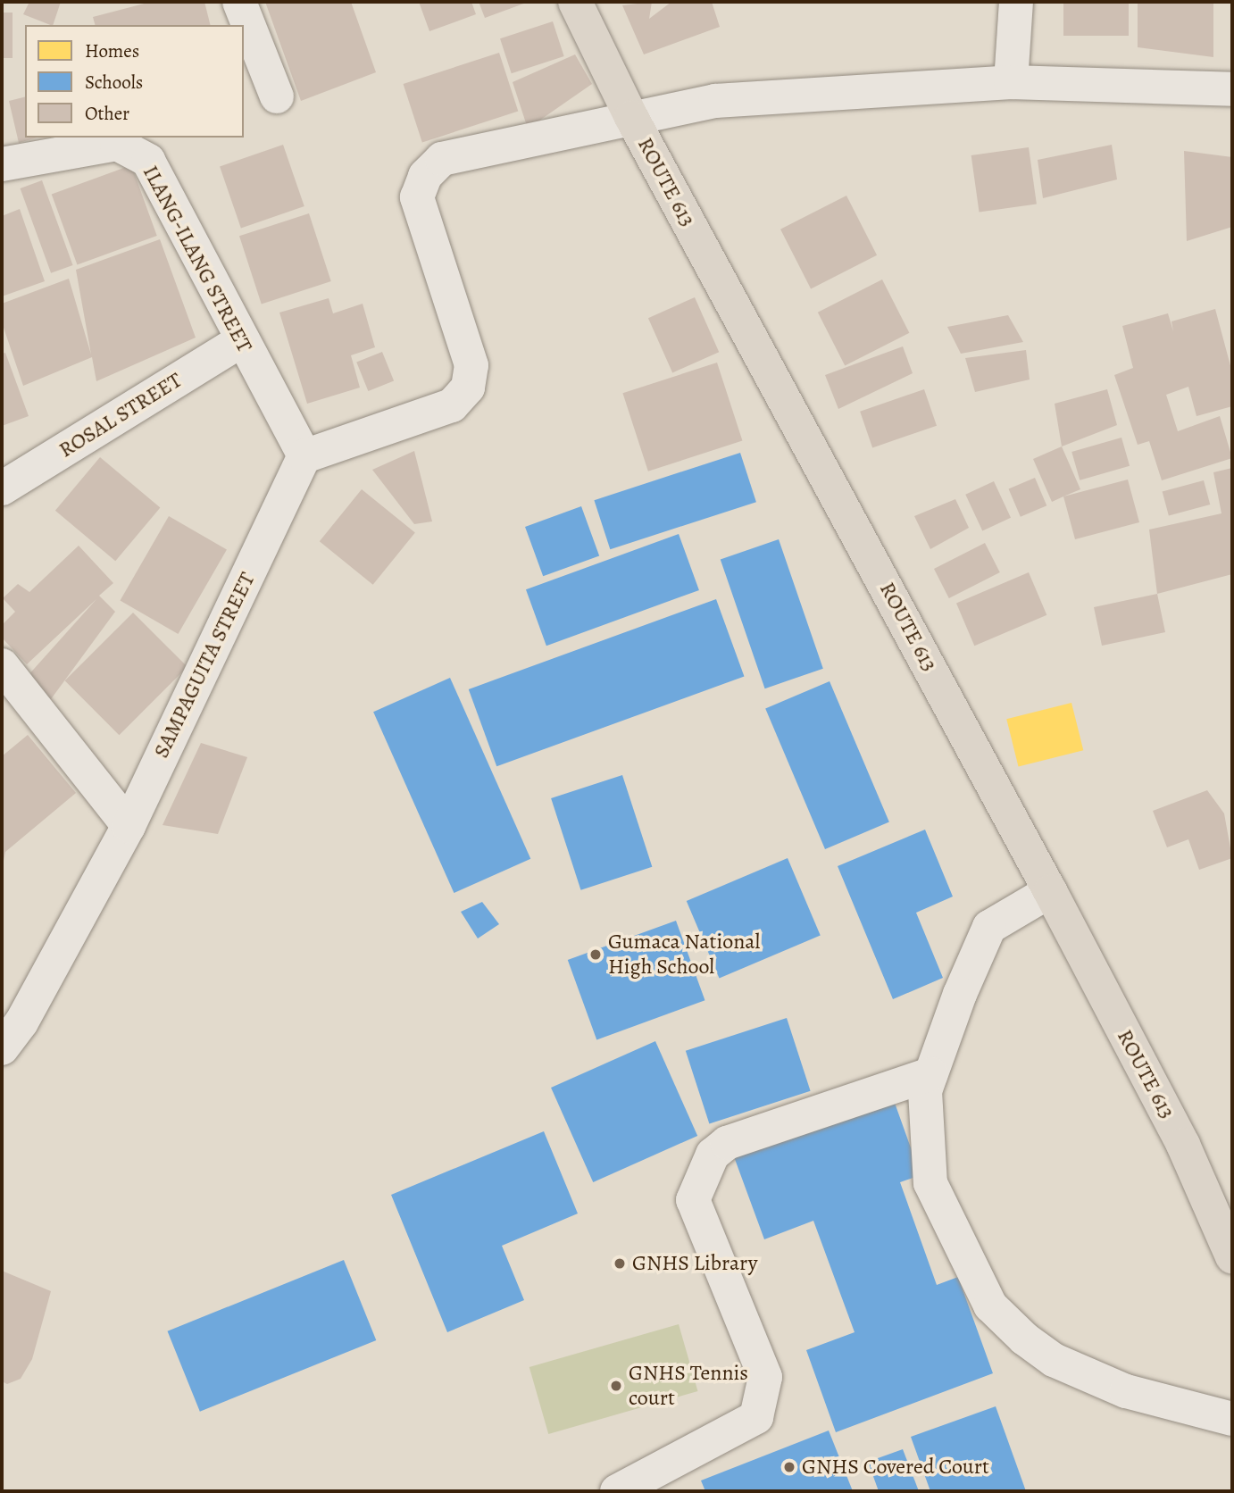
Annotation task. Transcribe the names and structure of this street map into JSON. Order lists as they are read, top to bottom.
{
  "streets": {
    "main road": ["ROUTE 613"],
    "street": ["ILANG-ILANG STREET", "ROSAL STREET", "SAMPAGUITA STREET"]
  },
  "crossings": [
    ["ILANG-ILANG STREET", "ROSAL STREET"],
    ["ILANG-ILANG STREET", "SAMPAGUITA STREET"]
  ],
  "places": [
    "Gumaca National High School",
    "GNHS Library",
    "GNHS Tennis court",
    "GNHS Covered Court"
  ],
  "legend": ["Homes", "Schools", "Other"]
}
